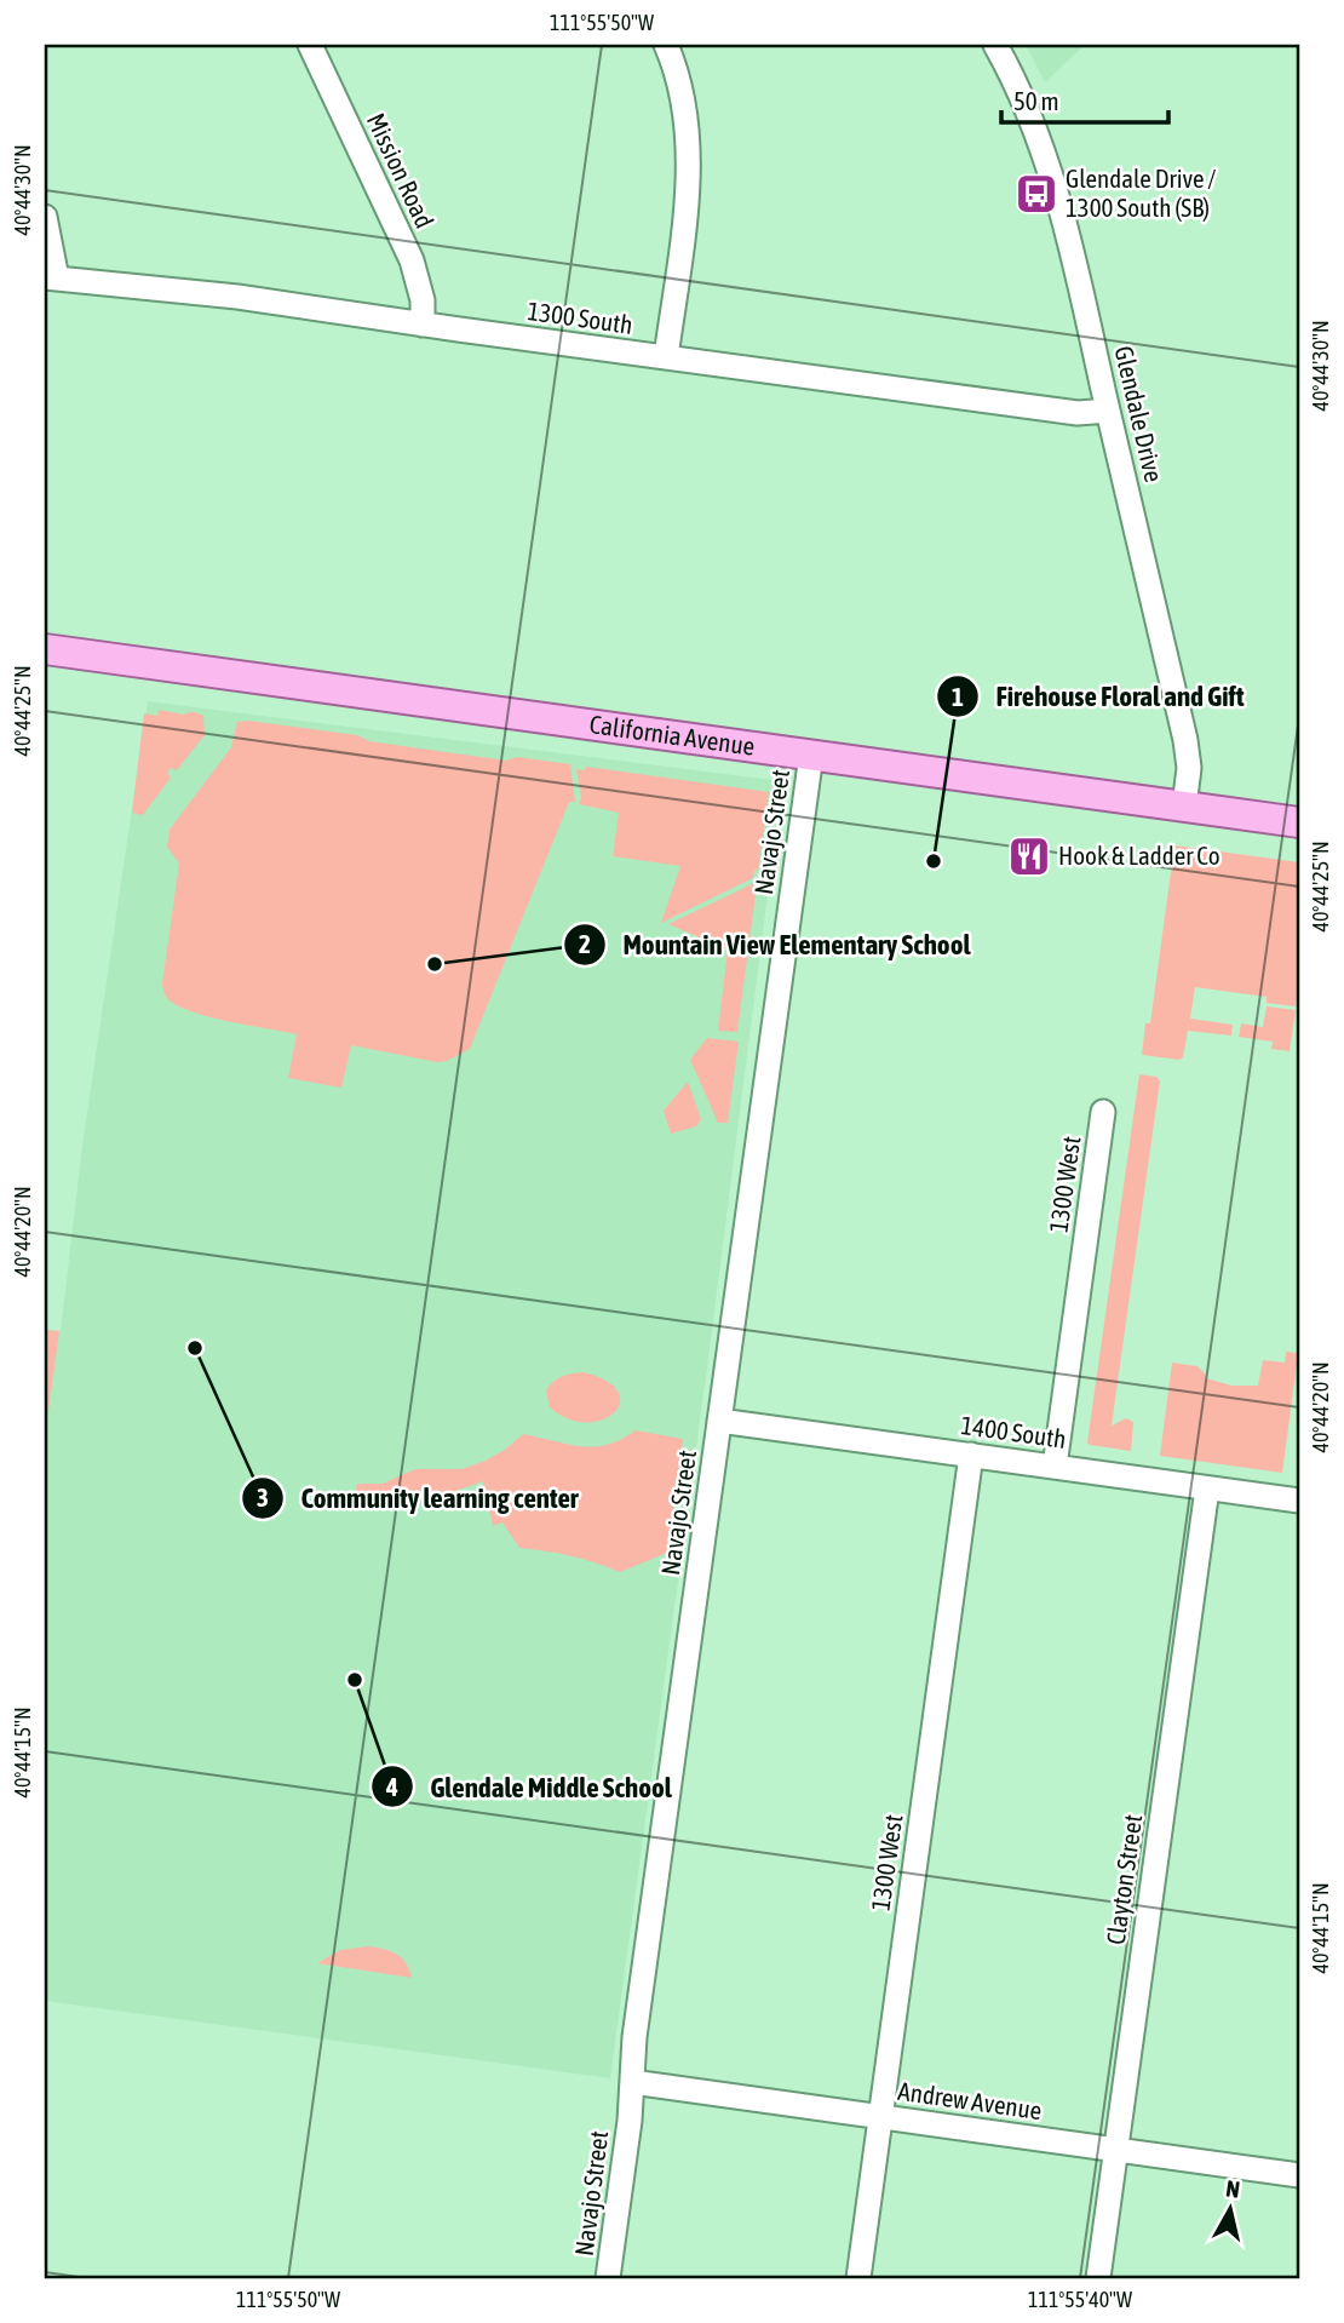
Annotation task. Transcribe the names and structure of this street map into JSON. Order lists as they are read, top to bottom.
{
  "streets": {
    "main road": ["California Avenue"],
    "street": [
      "Mission Road",
      "1300 South",
      "Glendale Drive",
      "Navajo Street",
      "1300 West",
      "1400 South",
      "Clayton Street",
      "Andrew Avenue"
    ]
  },
  "crossings": [
    ["Mission Road", "1300 South"],
    ["1300 South", "Glendale Drive"],
    ["Glendale Drive", "California Avenue"],
    ["California Avenue", "Navajo Street"],
    ["Navajo Street", "1400 South"],
    ["Navajo Street", "Andrew Avenue"],
    ["1300 West", "1400 South"],
    ["1300 West", "Andrew Avenue"],
    ["1400 South", "Clayton Street"],
    ["Clayton Street", "Andrew Avenue"]
  ],
  "places": {
    "bus stop": ["Glendale Drive / 1300 South (SB)"],
    "restaurant": ["Hook & Ladder Co"],
    "other": [
      "Firehouse Floral and Gift",
      "Mountain View Elementary School",
      "Community learning center",
      "Glendale Middle School"
    ]
  },
  "scale_bar": "50 m",
  "north": "top",
  "coordinates": [
    "111°55'50\"W",
    "40°44'30\"N",
    "40°44'25\"N",
    "40°44'20\"N",
    "40°44'15\"N",
    "111°55'40\"W"
  ]
}
